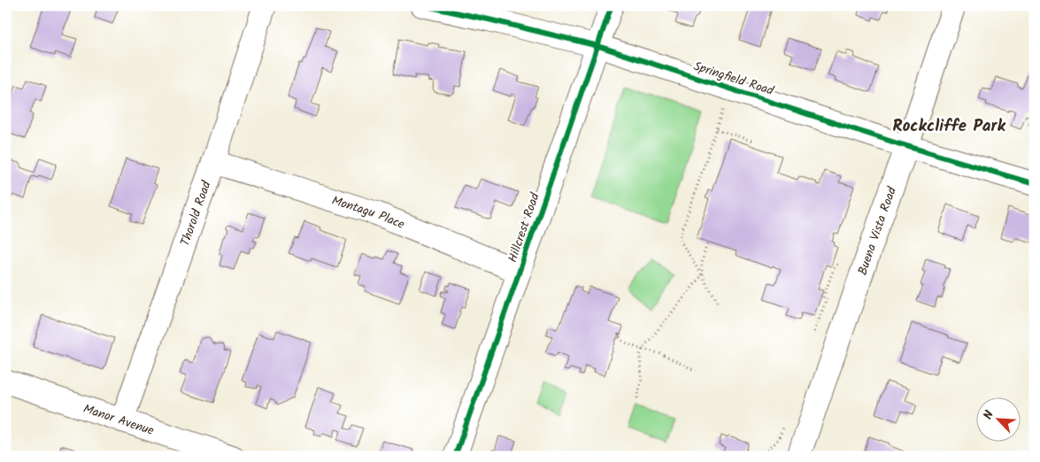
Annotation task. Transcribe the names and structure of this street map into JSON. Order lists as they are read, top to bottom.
{
  "streets": {
    "street": [
      "Springfield Road",
      "Montagu Place",
      "Thorold Road",
      "Hillcrest Road",
      "Buena Vista Road",
      "Manor Avenue"
    ]
  },
  "crossings": [
    ["Springfield Road", "Hillcrest Road"],
    ["Springfield Road", "Buena Vista Road"],
    ["Montagu Place", "Thorold Road"],
    ["Montagu Place", "Hillcrest Road"],
    ["Thorold Road", "Manor Avenue"]
  ],
  "districts": ["Rockcliffe Park"],
  "north": "top left"
}
